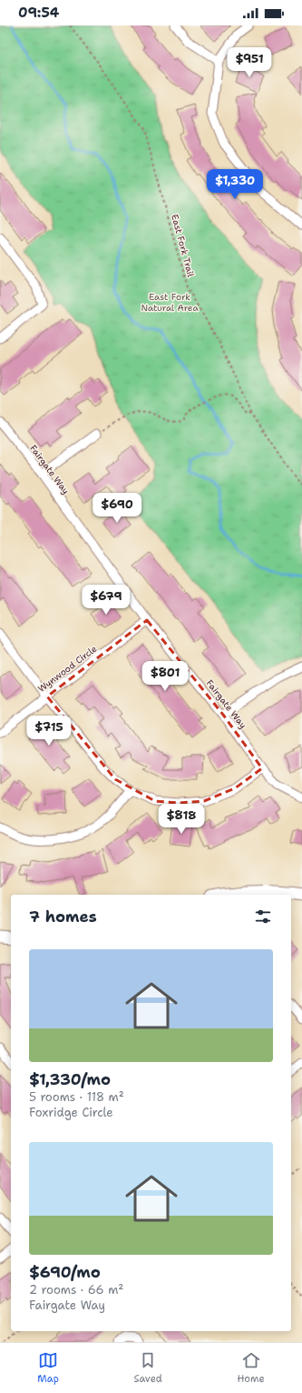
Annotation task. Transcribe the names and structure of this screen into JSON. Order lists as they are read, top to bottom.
{
  "streets": {
    "street": ["Fairgate Way", "Wynwood Circle"],
    "path": ["East Fork Trail"]
  },
  "crossings": [
    ["Fairgate Way", "Wynwood Circle"]
  ],
  "parks": ["East Fork Natural Area"],
  "page": {
    "status": "09:54",
    "price": [
      "$951",
      "$1,330",
      "$690",
      "$679",
      "$801",
      "$715",
      "$818"
    ],
    "heading": "7 homes",
    "list": [
      {
        "name": "$1,330/mo",
        "note": "5 rooms · 118 m² · Foxridge Circle"
      },
      {
        "name": "$690/mo",
        "note": "2 rooms · 66 m² · Fairgate Way"
      }
    ],
    "tabs": ["Map", "Saved", "Home"]
  }
}
